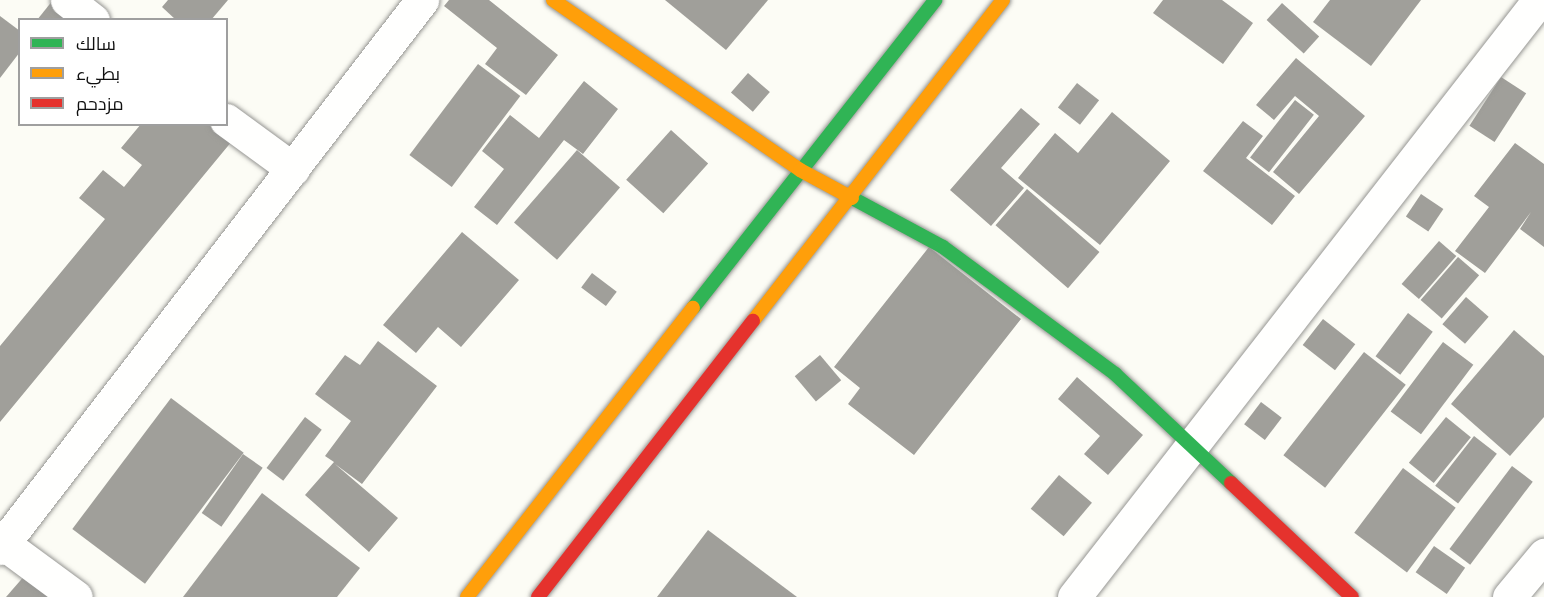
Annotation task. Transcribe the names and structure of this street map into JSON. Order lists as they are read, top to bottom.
{
  "legend": ["سالك", "بطيء", "مزدحم"]
}
